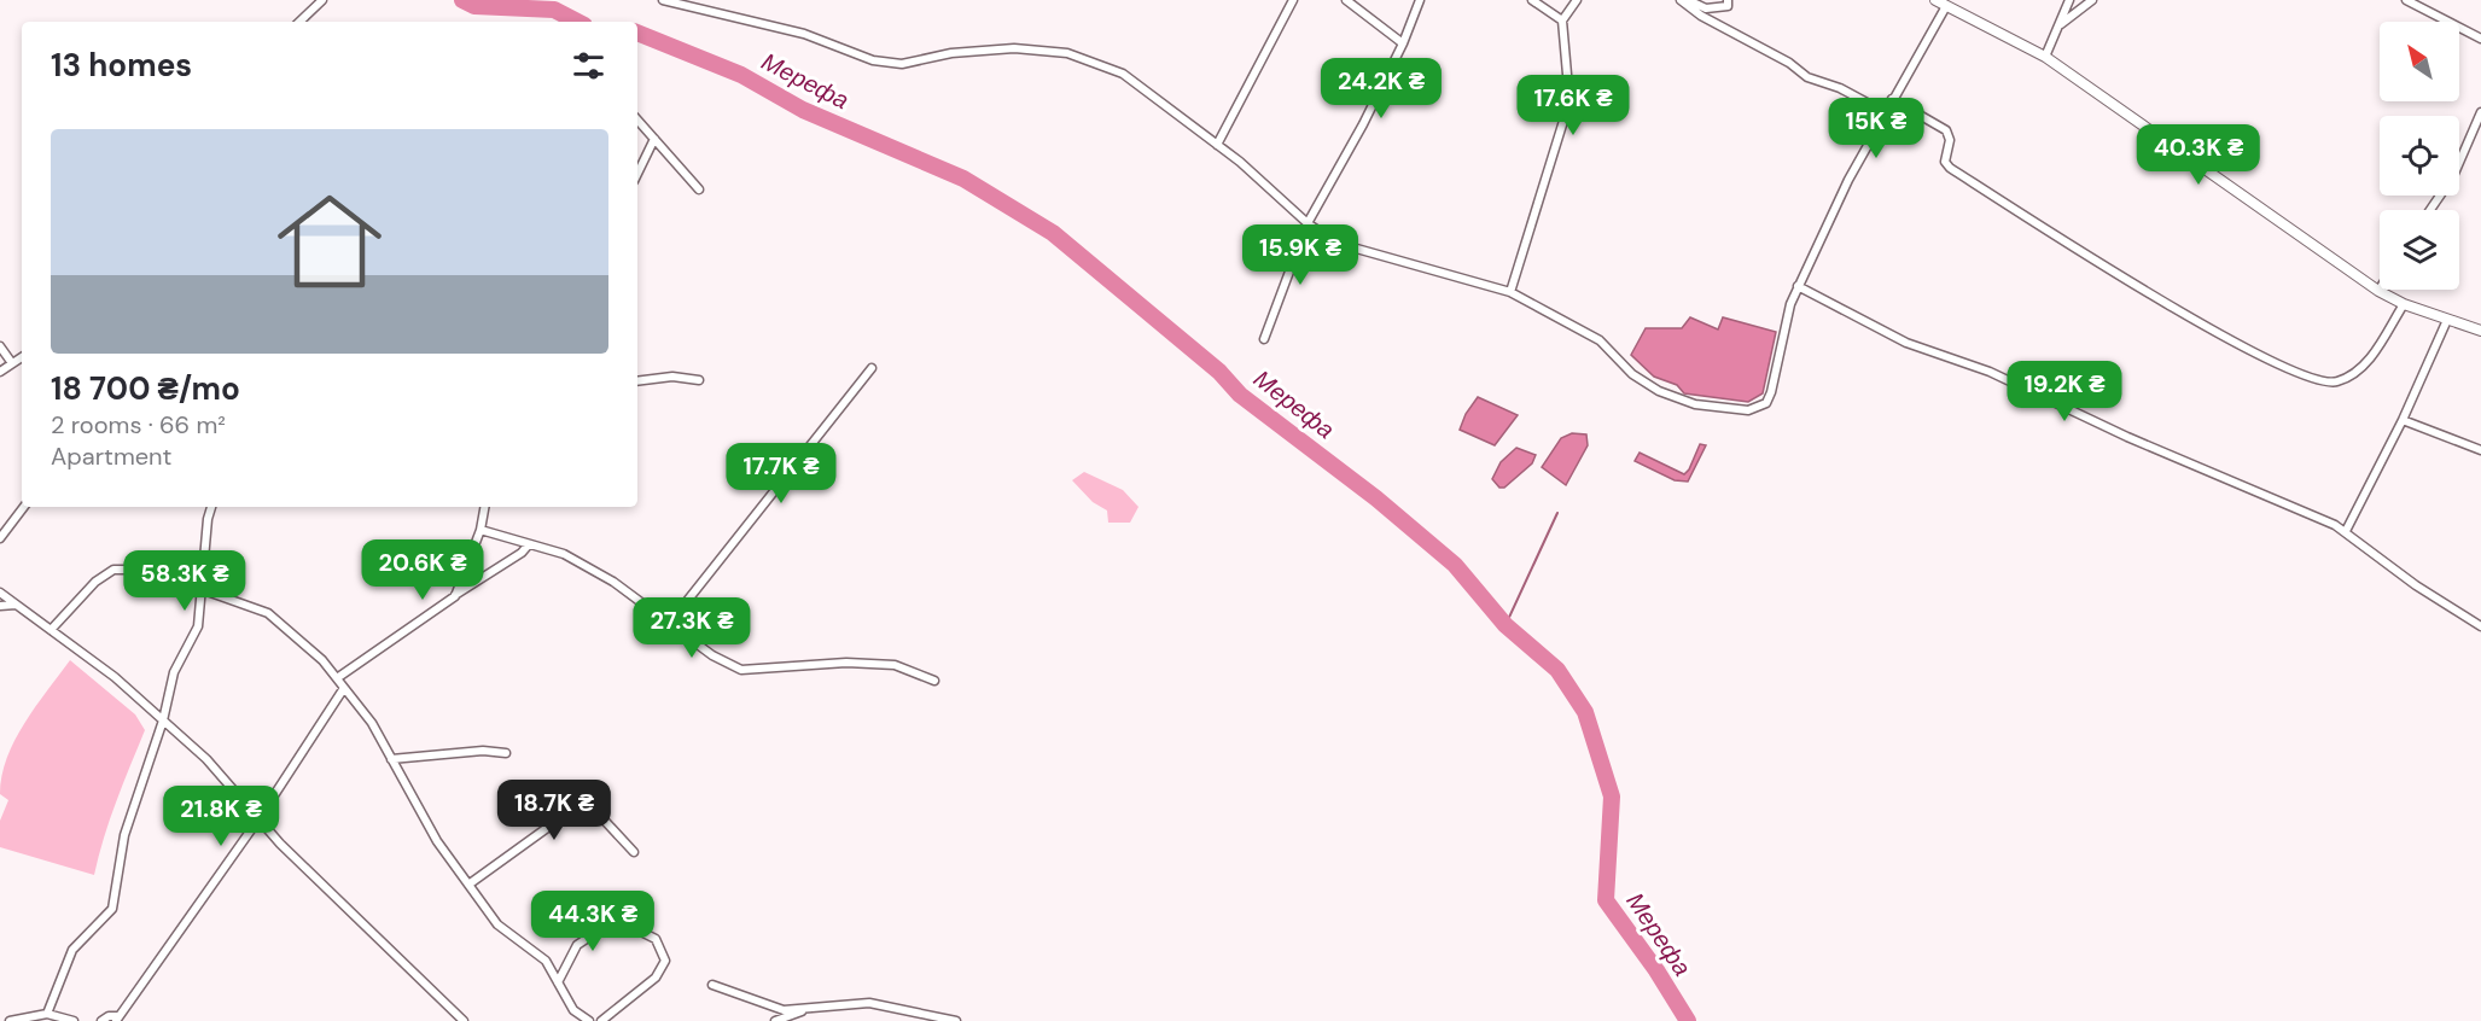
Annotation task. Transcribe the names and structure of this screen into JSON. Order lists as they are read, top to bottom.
{
  "water": ["Мерефа"],
  "north": "top left",
  "page": {
    "heading": "13 homes",
    "price": [
      "24.2K ₴",
      "17.6K ₴",
      "15K ₴",
      "40.3K ₴",
      "15.9K ₴",
      "19.2K ₴",
      "17.7K ₴",
      "20.6K ₴",
      "58.3K ₴",
      "27.3K ₴",
      "18.7K ₴",
      "21.8K ₴",
      "44.3K ₴"
    ],
    "list": [
      {
        "name": "18 700 ₴/mo",
        "note": "2 rooms · 66 m² · Apartment"
      }
    ]
  }
}
